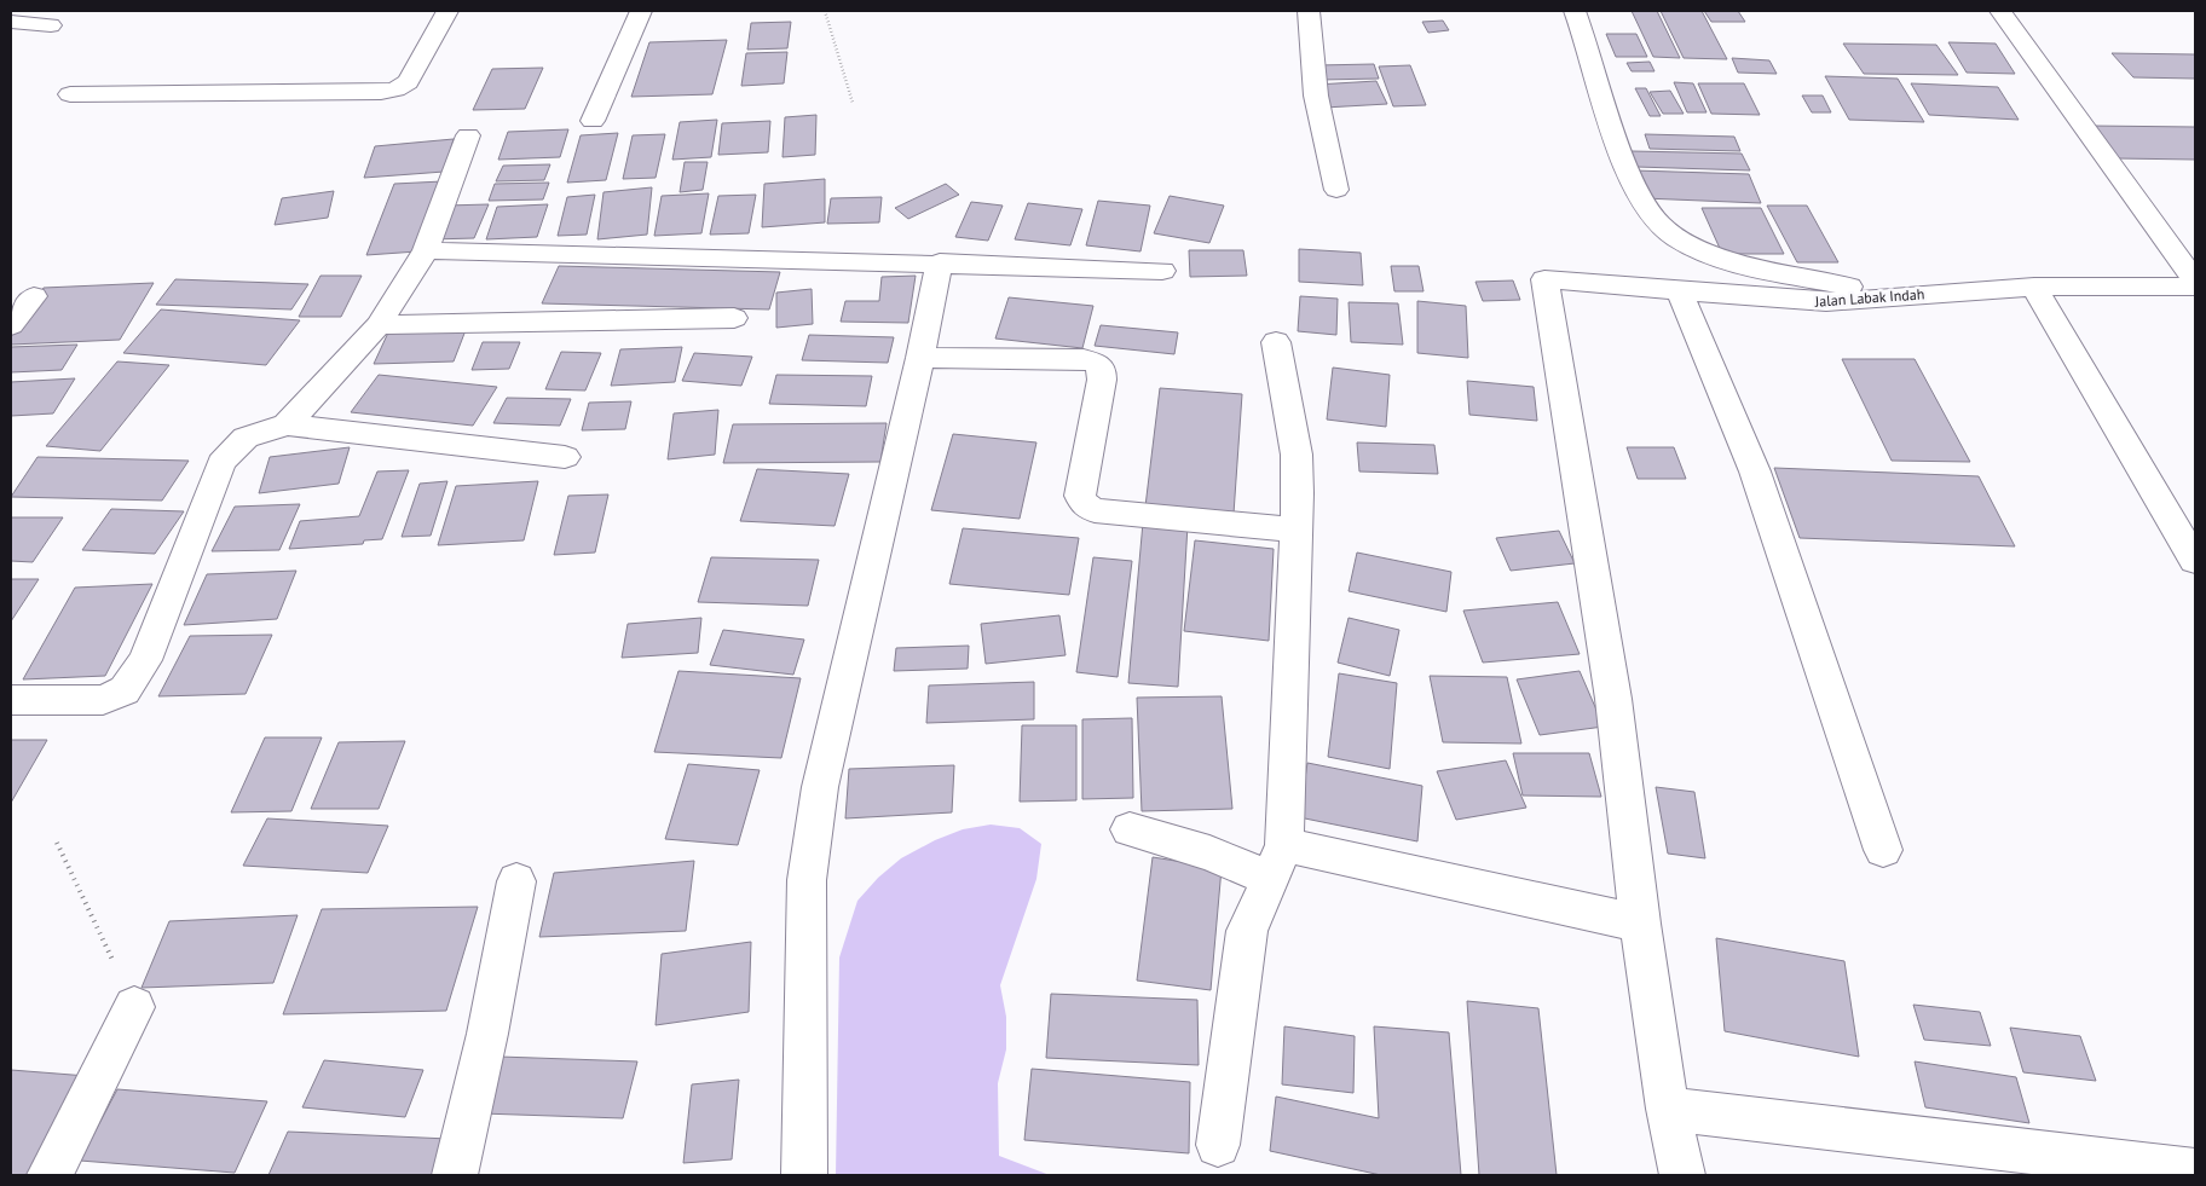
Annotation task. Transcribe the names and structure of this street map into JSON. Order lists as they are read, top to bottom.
{
  "streets": {
    "street": ["Jalan Labak Indah"]
  }
}
